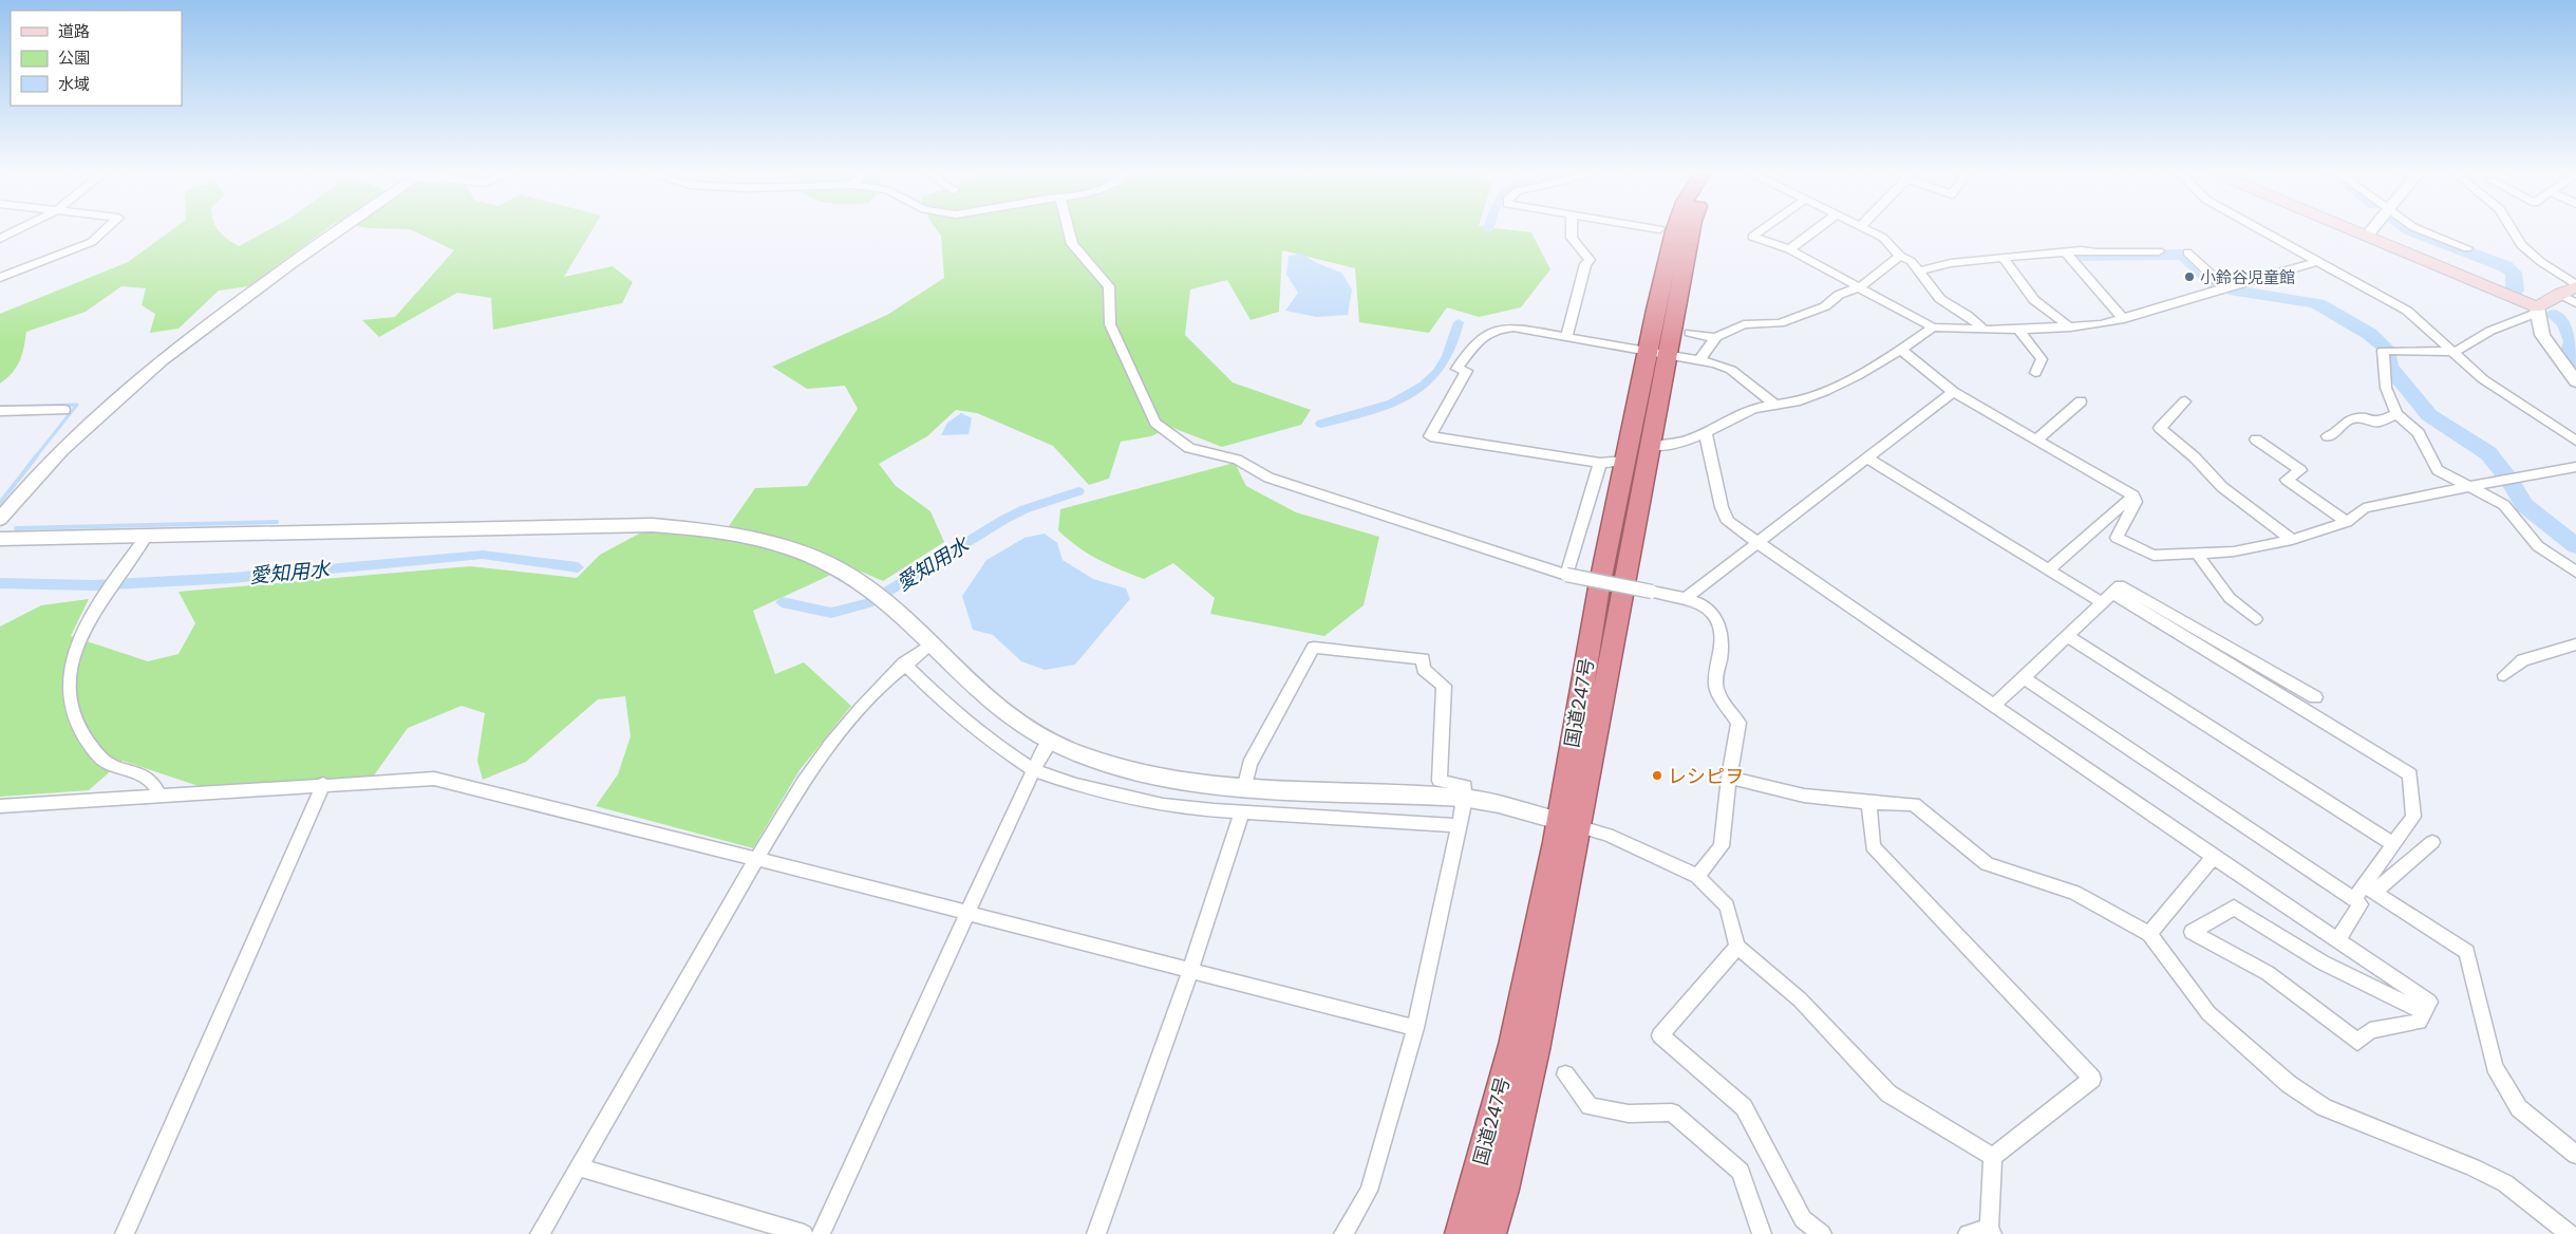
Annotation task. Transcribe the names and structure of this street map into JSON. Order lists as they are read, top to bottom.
{
  "streets": {
    "highway": ["国道247号"]
  },
  "water": ["愛知用水"],
  "places": ["小鈴谷児童館", "レシピヲ"],
  "legend": ["道路", "公園", "水域"]
}
